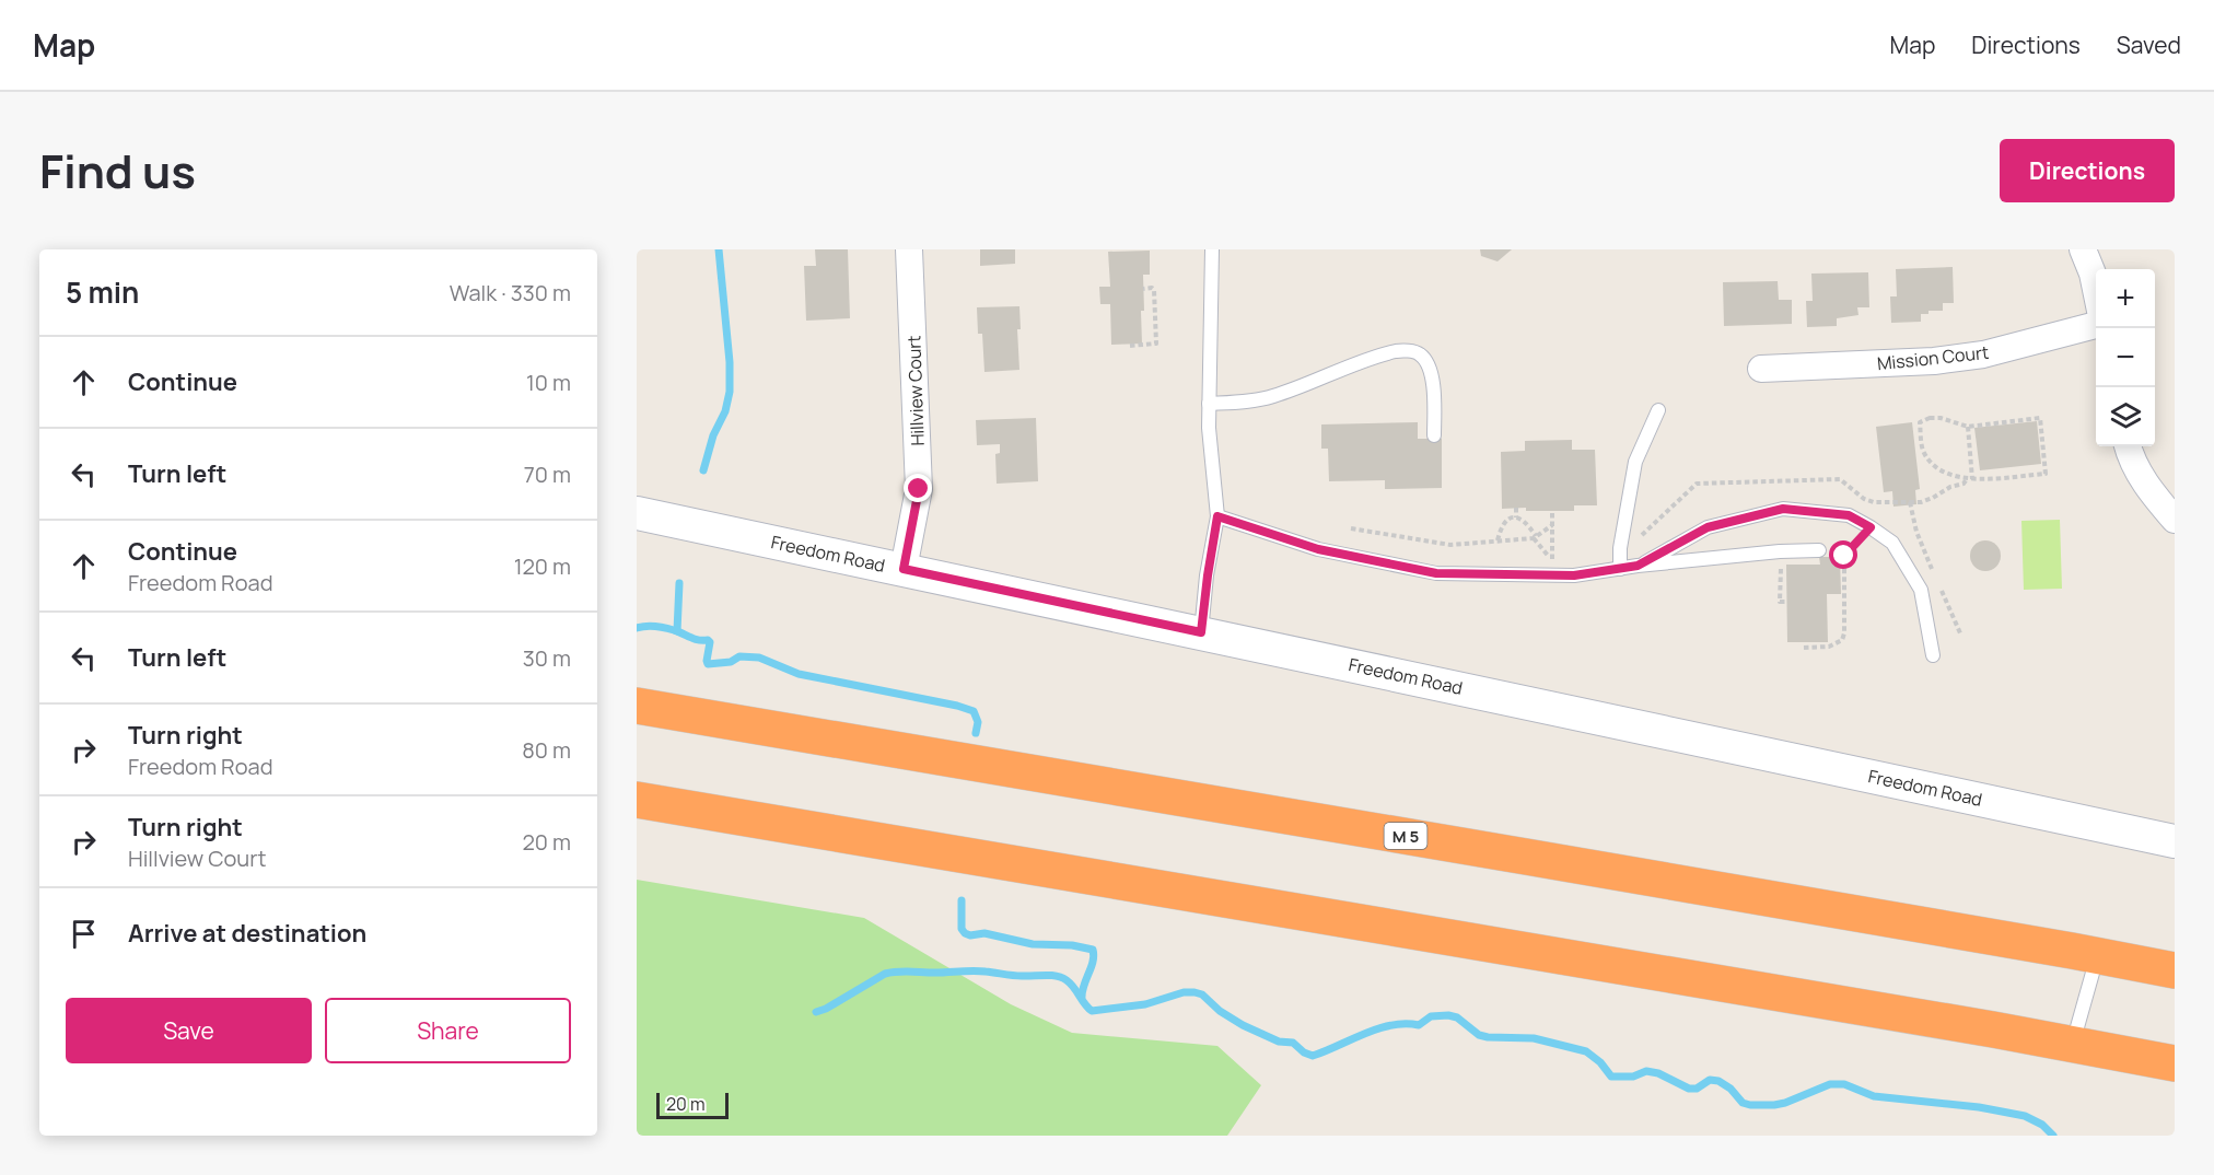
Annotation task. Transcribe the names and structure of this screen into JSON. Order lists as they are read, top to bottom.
{
  "streets": {
    "highway": ["M 5"],
    "street": ["Mission Court", "Hillview Court", "Freedom Road"]
  },
  "crossings": [
    ["Hillview Court", "Freedom Road"]
  ],
  "scale_bar": "20 m",
  "page": {
    "header": "Map",
    "nav": ["Map", "Directions", "Saved"],
    "title": "Find us",
    "buttons": [
      "Directions",
      ["Save", "Share"]
    ],
    "heading": ["5 min", "Walk · 330 m"],
    "map_buttons": ["+", "−"],
    "list": [
      ["Continue", "10 m"],
      ["Turn left", "70 m"],
      ["Continue", "Freedom Road", "120 m"],
      ["Turn left", "30 m"],
      ["Turn right", "Freedom Road", "80 m"],
      ["Turn right", "Hillview Court", "20 m"],
      "Arrive at destination"
    ],
    "scale": "20 m"
  }
}
